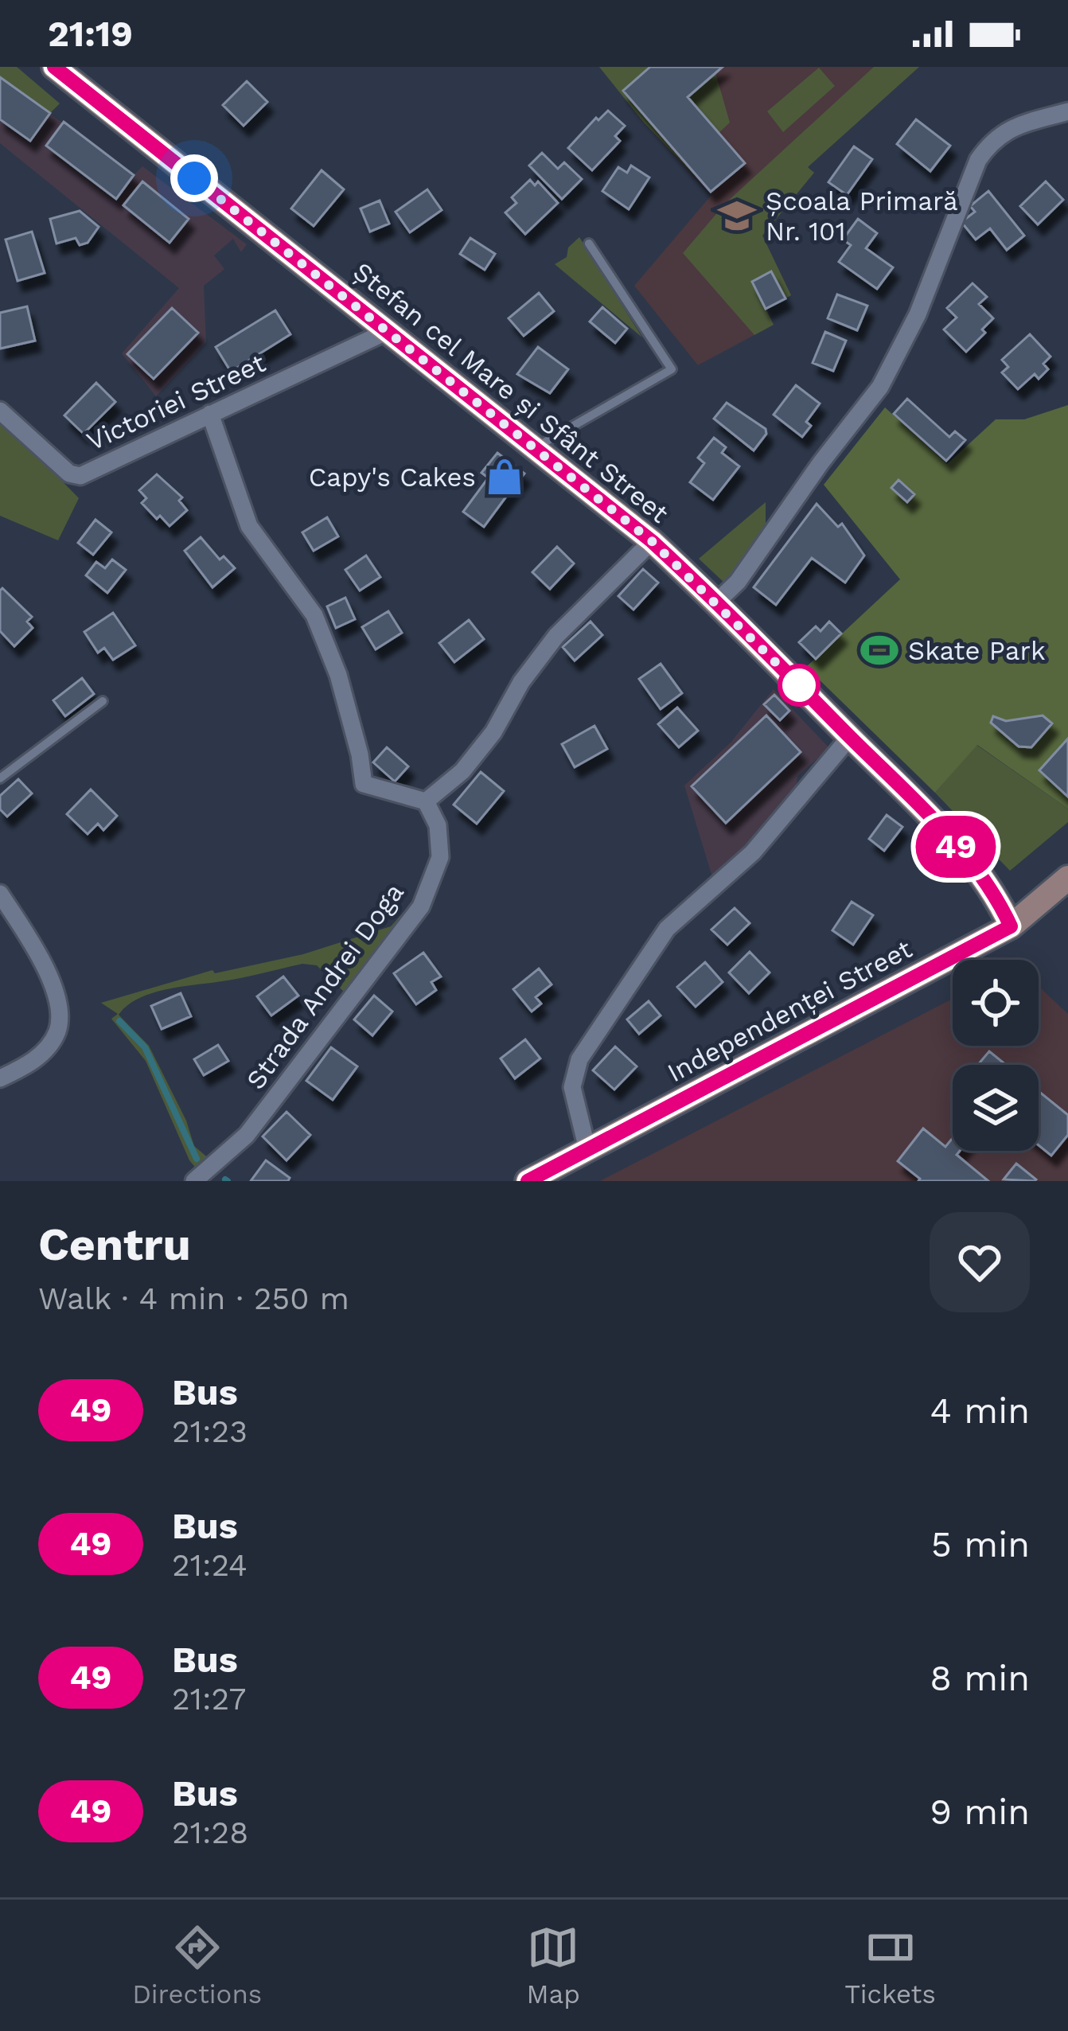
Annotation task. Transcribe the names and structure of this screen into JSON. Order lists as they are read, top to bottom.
{
  "streets": {
    "main road": ["Ștefan cel Mare și Sfânt Street", "Independenței Street"],
    "street": ["Victoriei Street", "Strada Andrei Doga"]
  },
  "crossings": [
    ["Ștefan cel Mare și Sfânt Street", "Victoriei Street"],
    ["Ștefan cel Mare și Sfânt Street", "Independenței Street"]
  ],
  "places": {
    "school or university": ["Școala Primară Nr. 101"],
    "shop": ["Capy's Cakes"],
    "sports": ["Skate Park"]
  },
  "lines": ["bus line 49"],
  "page": {
    "status": "21:19",
    "on_map": "49",
    "heading": ["Centru", "Walk · 4 min · 250 m"],
    "list": [
      {
        "mark": "49",
        "name": "Bus",
        "note": "21:23",
        "value": "4 min"
      },
      {
        "mark": "49",
        "name": "Bus",
        "note": "21:24",
        "value": "5 min"
      },
      {
        "mark": "49",
        "name": "Bus",
        "note": "21:27",
        "value": "8 min"
      },
      {
        "mark": "49",
        "name": "Bus",
        "note": "21:28",
        "value": "9 min"
      }
    ],
    "tabs": ["Directions", "Map", "Tickets"]
  }
}
